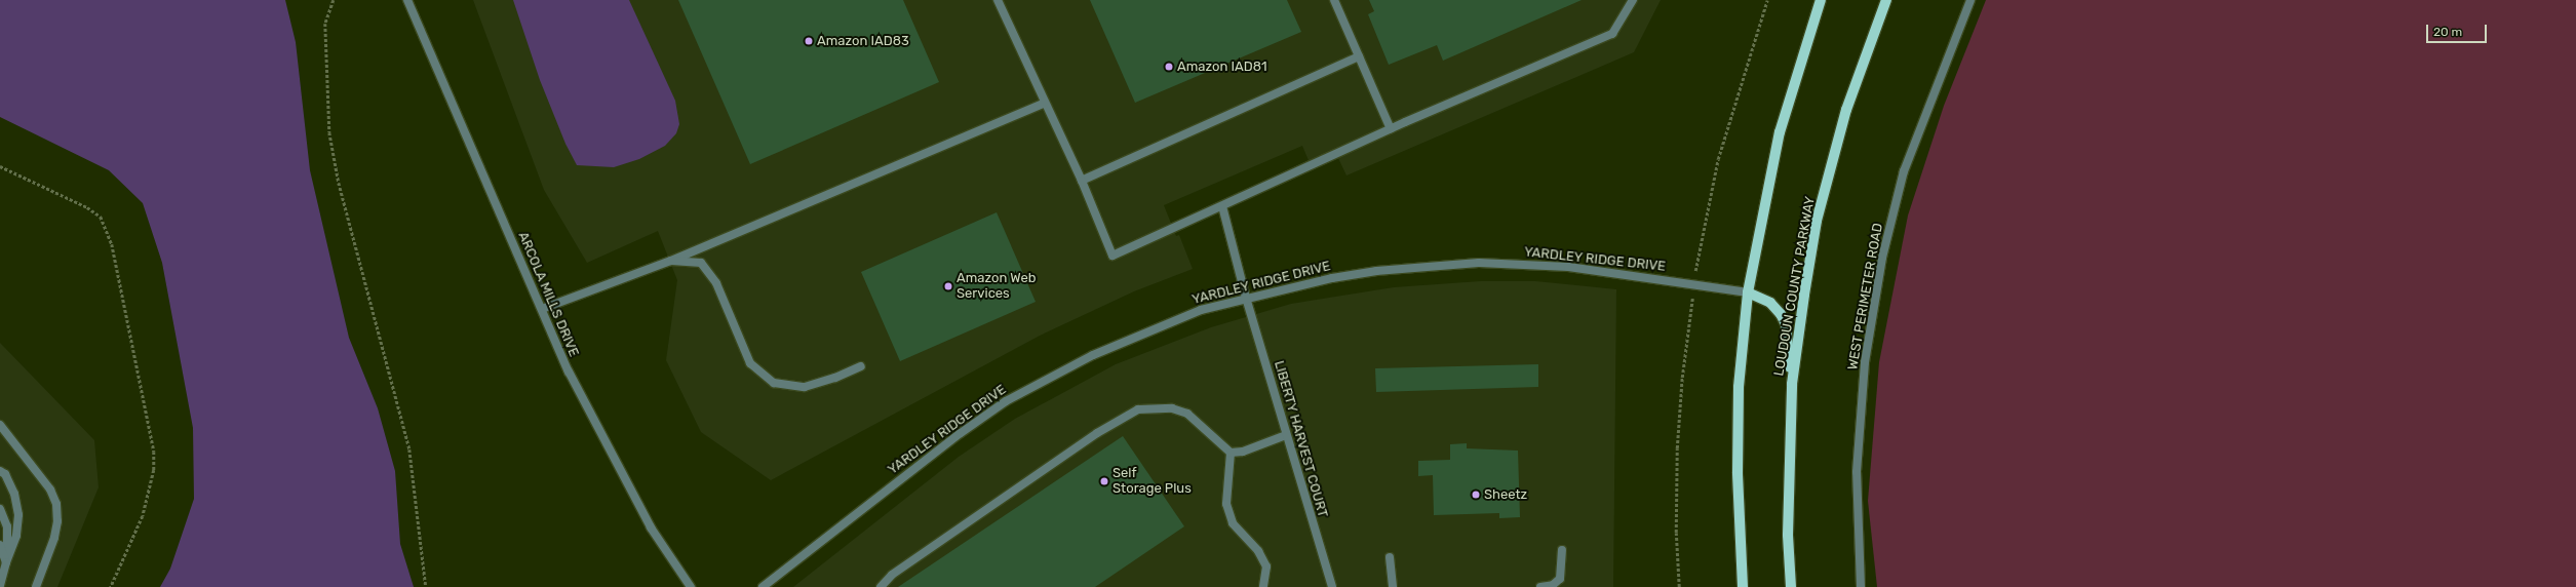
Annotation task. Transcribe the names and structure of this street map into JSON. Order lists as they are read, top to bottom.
{
  "streets": {
    "main road": ["LOUDOUN COUNTY PARKWAY"],
    "street": [
      "YARDLEY RIDGE DRIVE",
      "ARCOLA MILLS DRIVE",
      "WEST PERIMETER ROAD",
      "LIBERTY HARVEST COURT"
    ]
  },
  "crossings": [
    ["YARDLEY RIDGE DRIVE", "LIBERTY HARVEST COURT"]
  ],
  "places": [
    "Amazon IAD83",
    "Amazon IAD81",
    "Amazon Web Services",
    "Self Storage Plus",
    "Sheetz"
  ],
  "scale_bar": "20 m"
}
